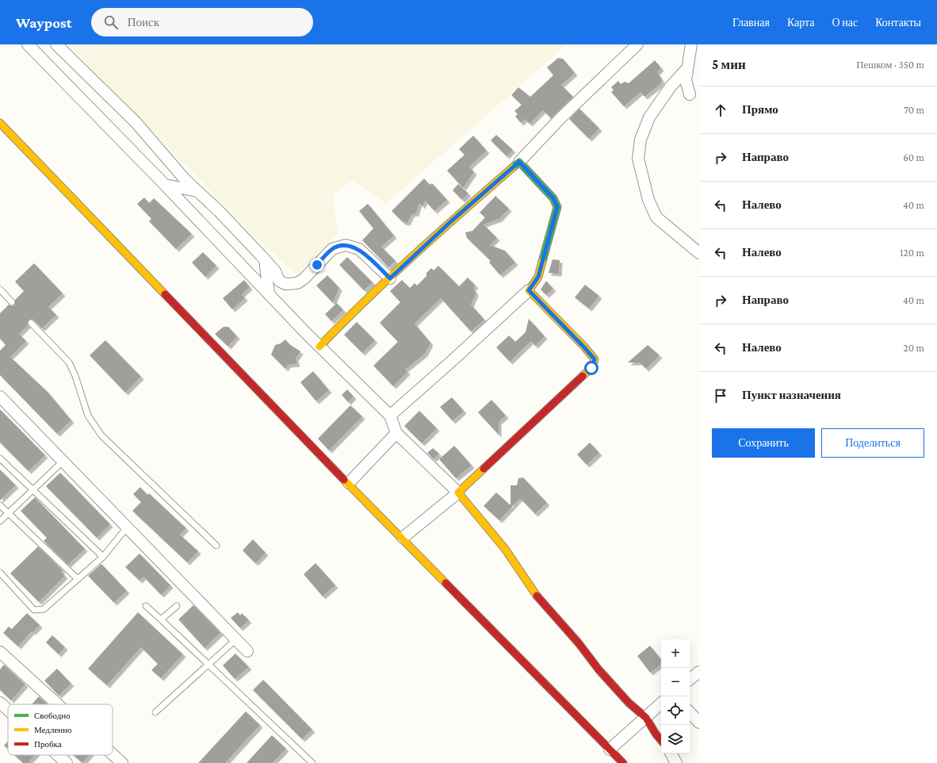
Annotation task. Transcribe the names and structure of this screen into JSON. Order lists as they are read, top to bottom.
{
  "legend": ["Свободно", "Медленно", "Пробка"],
  "page": {
    "header": "Waypost",
    "search": "Поиск",
    "nav": [
      "Главная",
      "Карта",
      "О нас",
      "Контакты"
    ],
    "heading": ["5 мин", "Пешком · 350 m"],
    "list": [
      ["Прямо", "70 m"],
      ["Направо", "60 m"],
      ["Налево", "40 m"],
      ["Налево", "120 m"],
      ["Направо", "40 m"],
      ["Налево", "20 m"],
      "Пункт назначения"
    ],
    "buttons": ["Сохранить", "Поделиться"],
    "map_buttons": ["+", "−"]
  }
}
